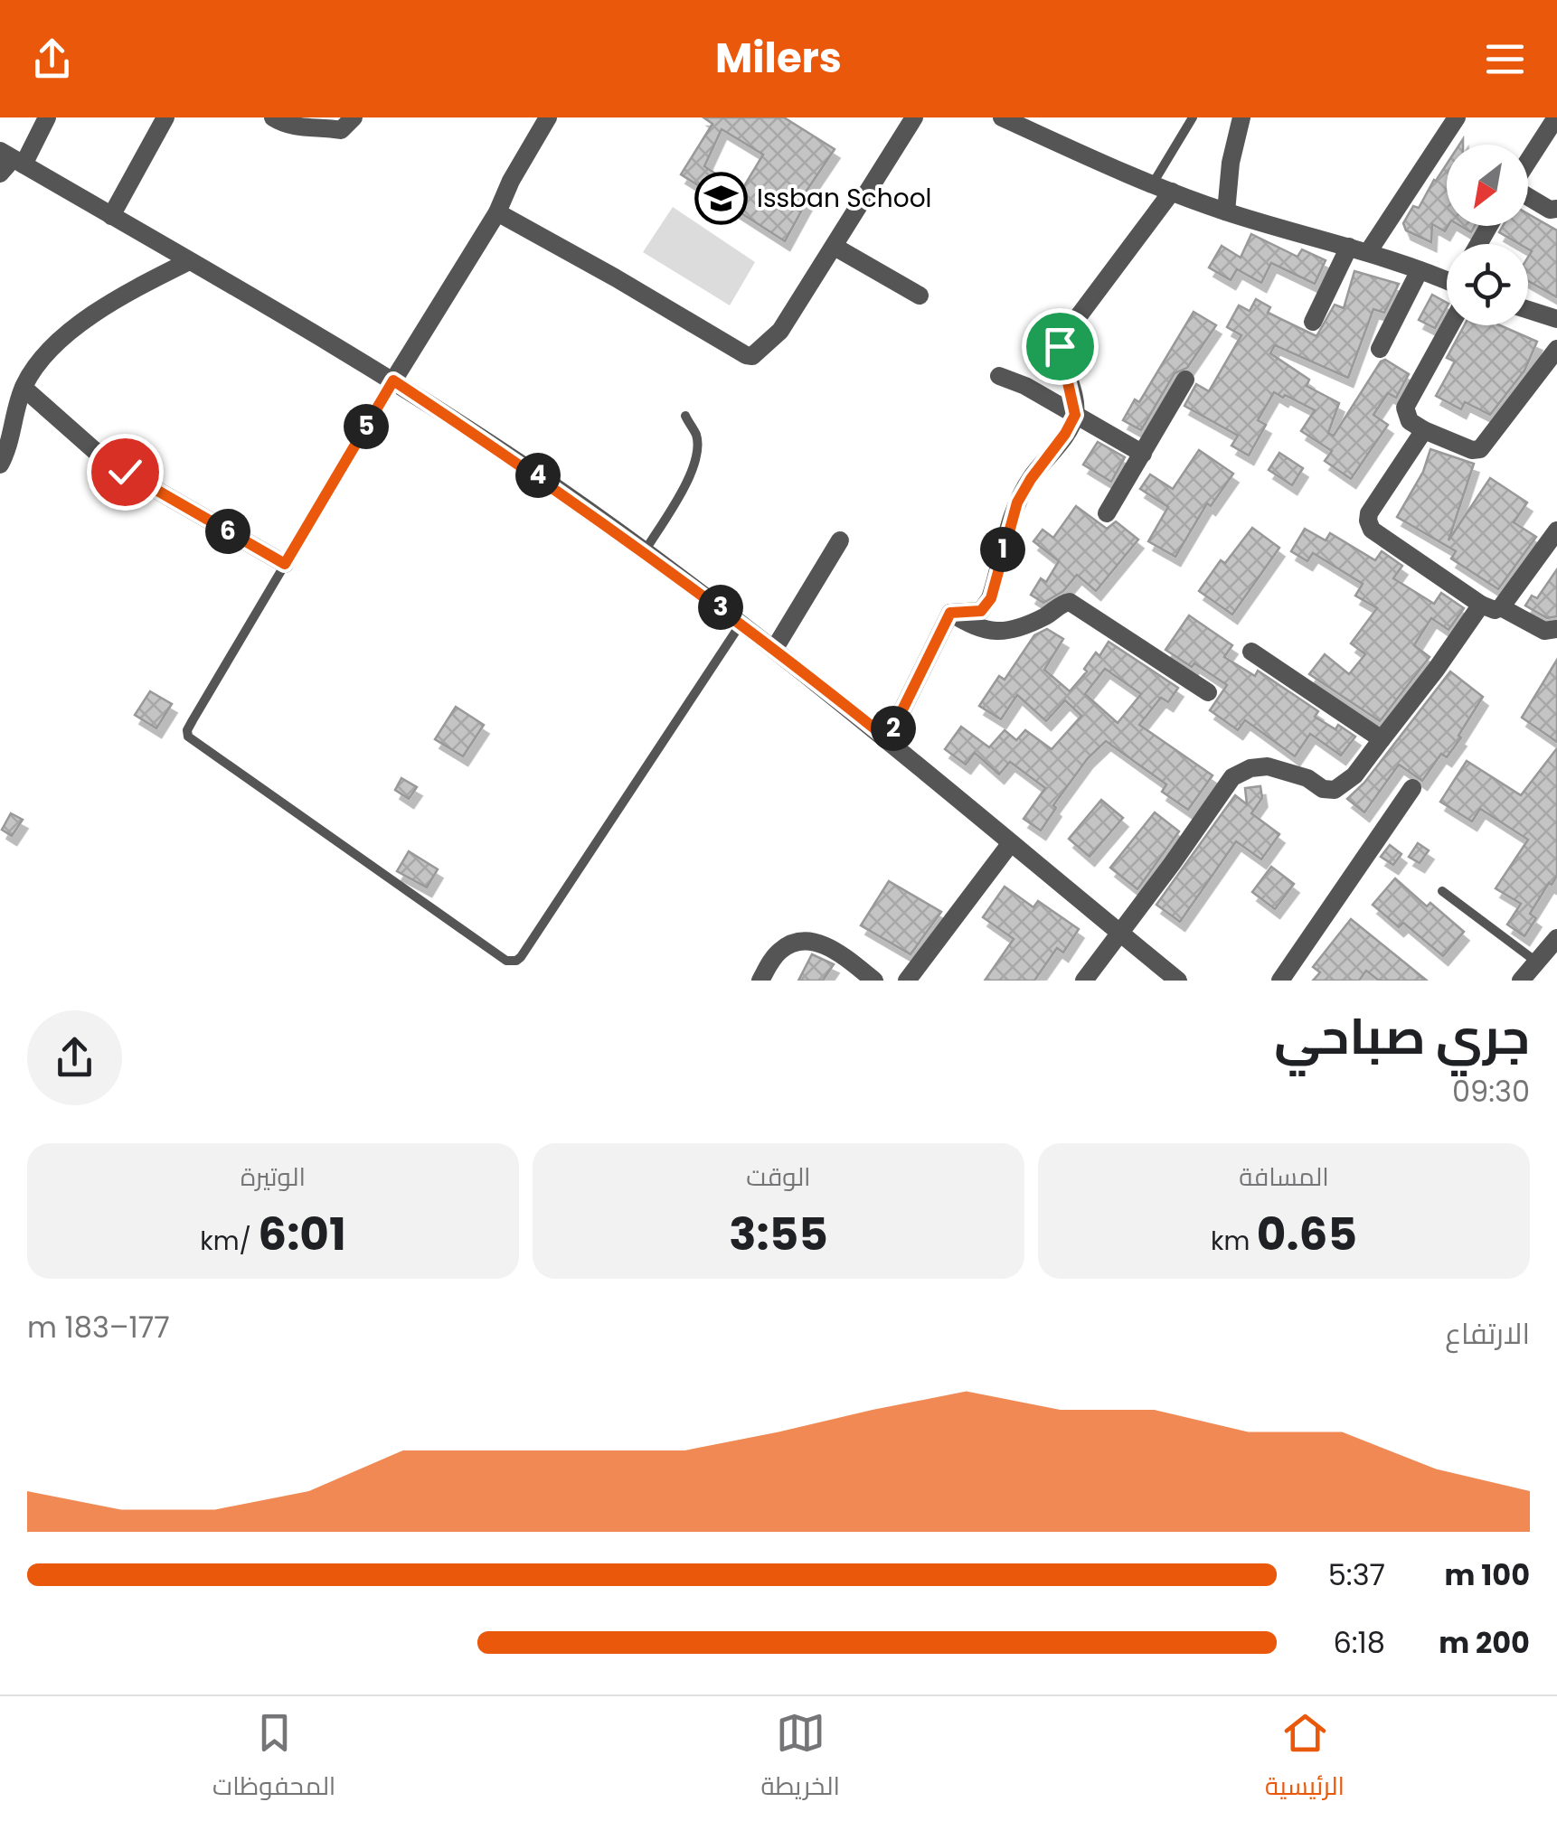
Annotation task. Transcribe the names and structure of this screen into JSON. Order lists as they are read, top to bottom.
{
  "places": {
    "school or university": ["Issban School"]
  },
  "north": "bottom left",
  "page": {
    "header": "Milers",
    "pins": [
      "5",
      "4",
      "6",
      "1",
      "3",
      "2"
    ],
    "heading": ["جري صباحي", "09:30"],
    "stats": [
      ["المسافة", "0.65 km"],
      ["الوقت", "3:55"],
      ["الوتيرة", "6:01 /km"]
    ],
    "chart": ["الارتفاع", "177–183 m"],
    "list": [
      {
        "name": "100 m",
        "note": "5:37"
      },
      {
        "name": "200 m",
        "note": "6:18"
      }
    ],
    "tabs": ["الرئيسية", "الخريطة", "المحفوظات"]
  }
}
